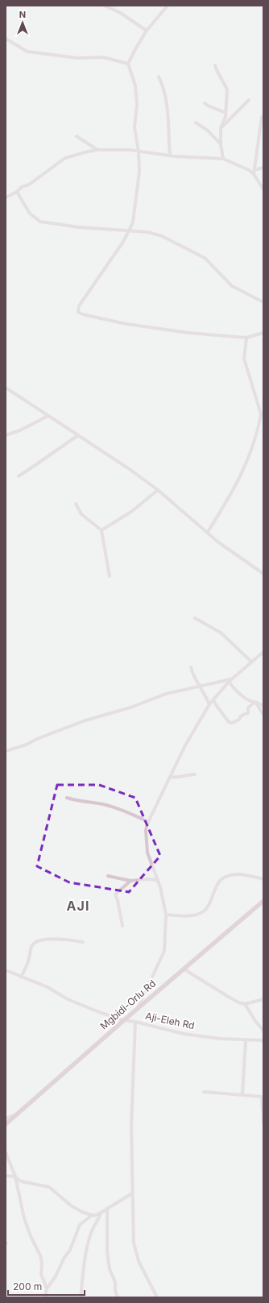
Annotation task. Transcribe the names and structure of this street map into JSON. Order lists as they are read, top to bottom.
{
  "streets": {
    "main road": ["Mgbidi-Orlu Rd"],
    "street": ["Aji-Eleh Rd"]
  },
  "crossings": [
    ["Mgbidi-Orlu Rd", "Aji-Eleh Rd"]
  ],
  "districts": ["AJI"],
  "scale_bar": "200 m",
  "north": "top"
}
